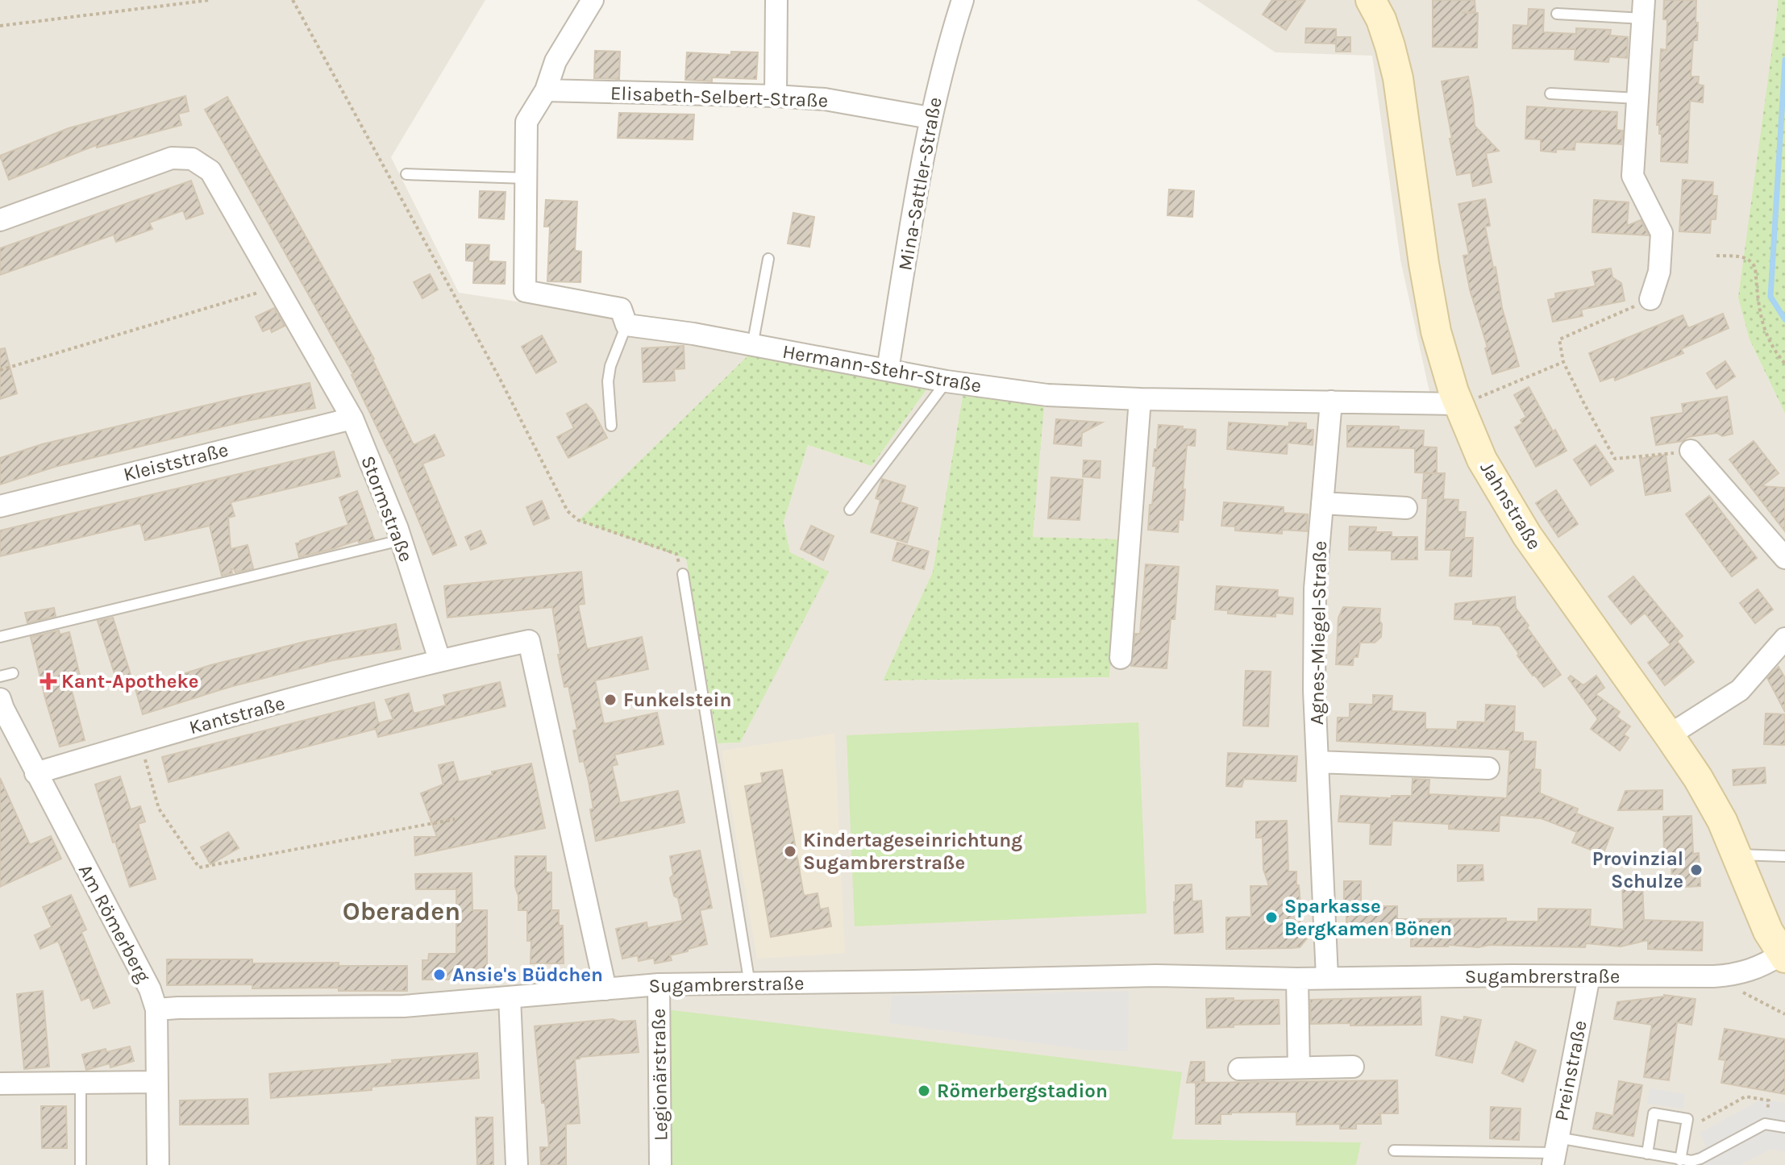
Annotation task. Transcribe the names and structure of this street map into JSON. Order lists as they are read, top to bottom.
{
  "streets": {
    "main road": ["Jahnstraße"],
    "street": [
      "Elisabeth-Selbert-Straße",
      "Mina-Sattler-Straße",
      "Hermann-Stehr-Straße",
      "Kleiststraße",
      "Stormstraße",
      "Agnes-Miegel-Straße",
      "Kantstraße",
      "Am Römerberg",
      "Sugambrerstraße",
      "Preinstraße",
      "Legionärstraße"
    ]
  },
  "crossings": [
    ["Elisabeth-Selbert-Straße", "Mina-Sattler-Straße"],
    ["Mina-Sattler-Straße", "Hermann-Stehr-Straße"],
    ["Hermann-Stehr-Straße", "Jahnstraße"],
    ["Hermann-Stehr-Straße", "Agnes-Miegel-Straße"],
    ["Kleiststraße", "Stormstraße"],
    ["Jahnstraße", "Sugambrerstraße"],
    ["Stormstraße", "Kantstraße"],
    ["Agnes-Miegel-Straße", "Sugambrerstraße"],
    ["Kantstraße", "Am Römerberg"],
    ["Am Römerberg", "Sugambrerstraße"],
    ["Sugambrerstraße", "Preinstraße"],
    ["Sugambrerstraße", "Legionärstraße"]
  ],
  "districts": ["Oberaden"],
  "places": {
    "health": ["Kant-Apotheke"],
    "other": [
      "Funkelstein",
      "Kindertageseinrichtung Sugambrerstraße",
      "Provinzial Schulze",
      "Sparkasse Bergkamen Bönen",
      "Ansie's Büdchen",
      "Römerbergstadion"
    ]
  }
}
